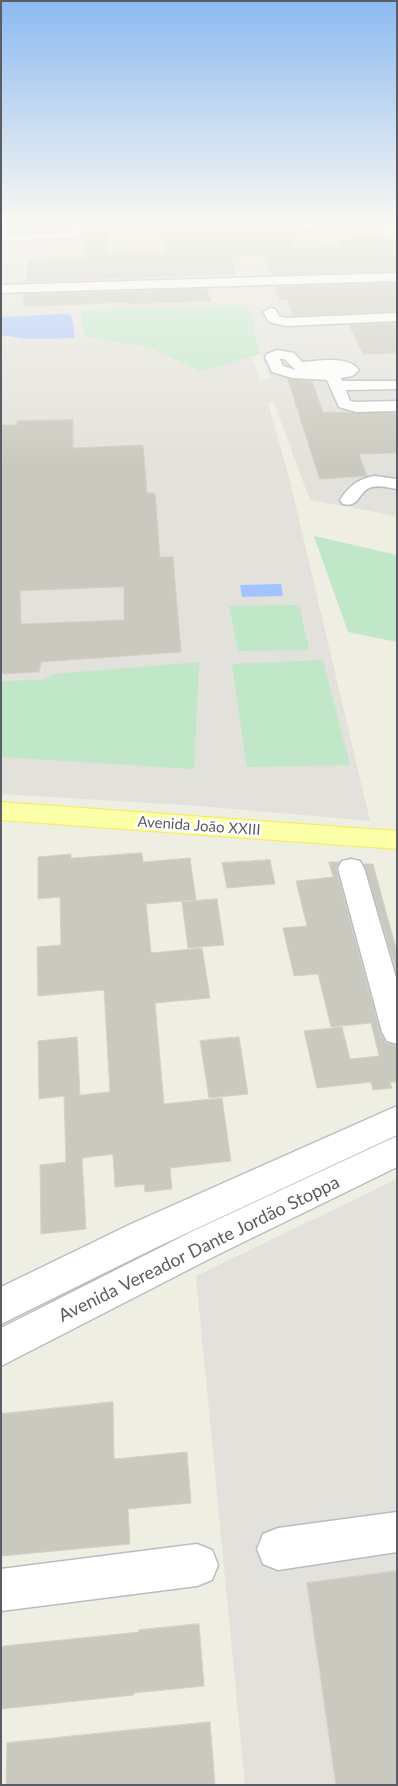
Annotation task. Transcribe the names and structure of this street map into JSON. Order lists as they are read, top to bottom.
{
  "streets": {
    "main road": ["Avenida João XXIII"],
    "street": ["Avenida Vereador Dante Jordão Stoppa"]
  }
}
